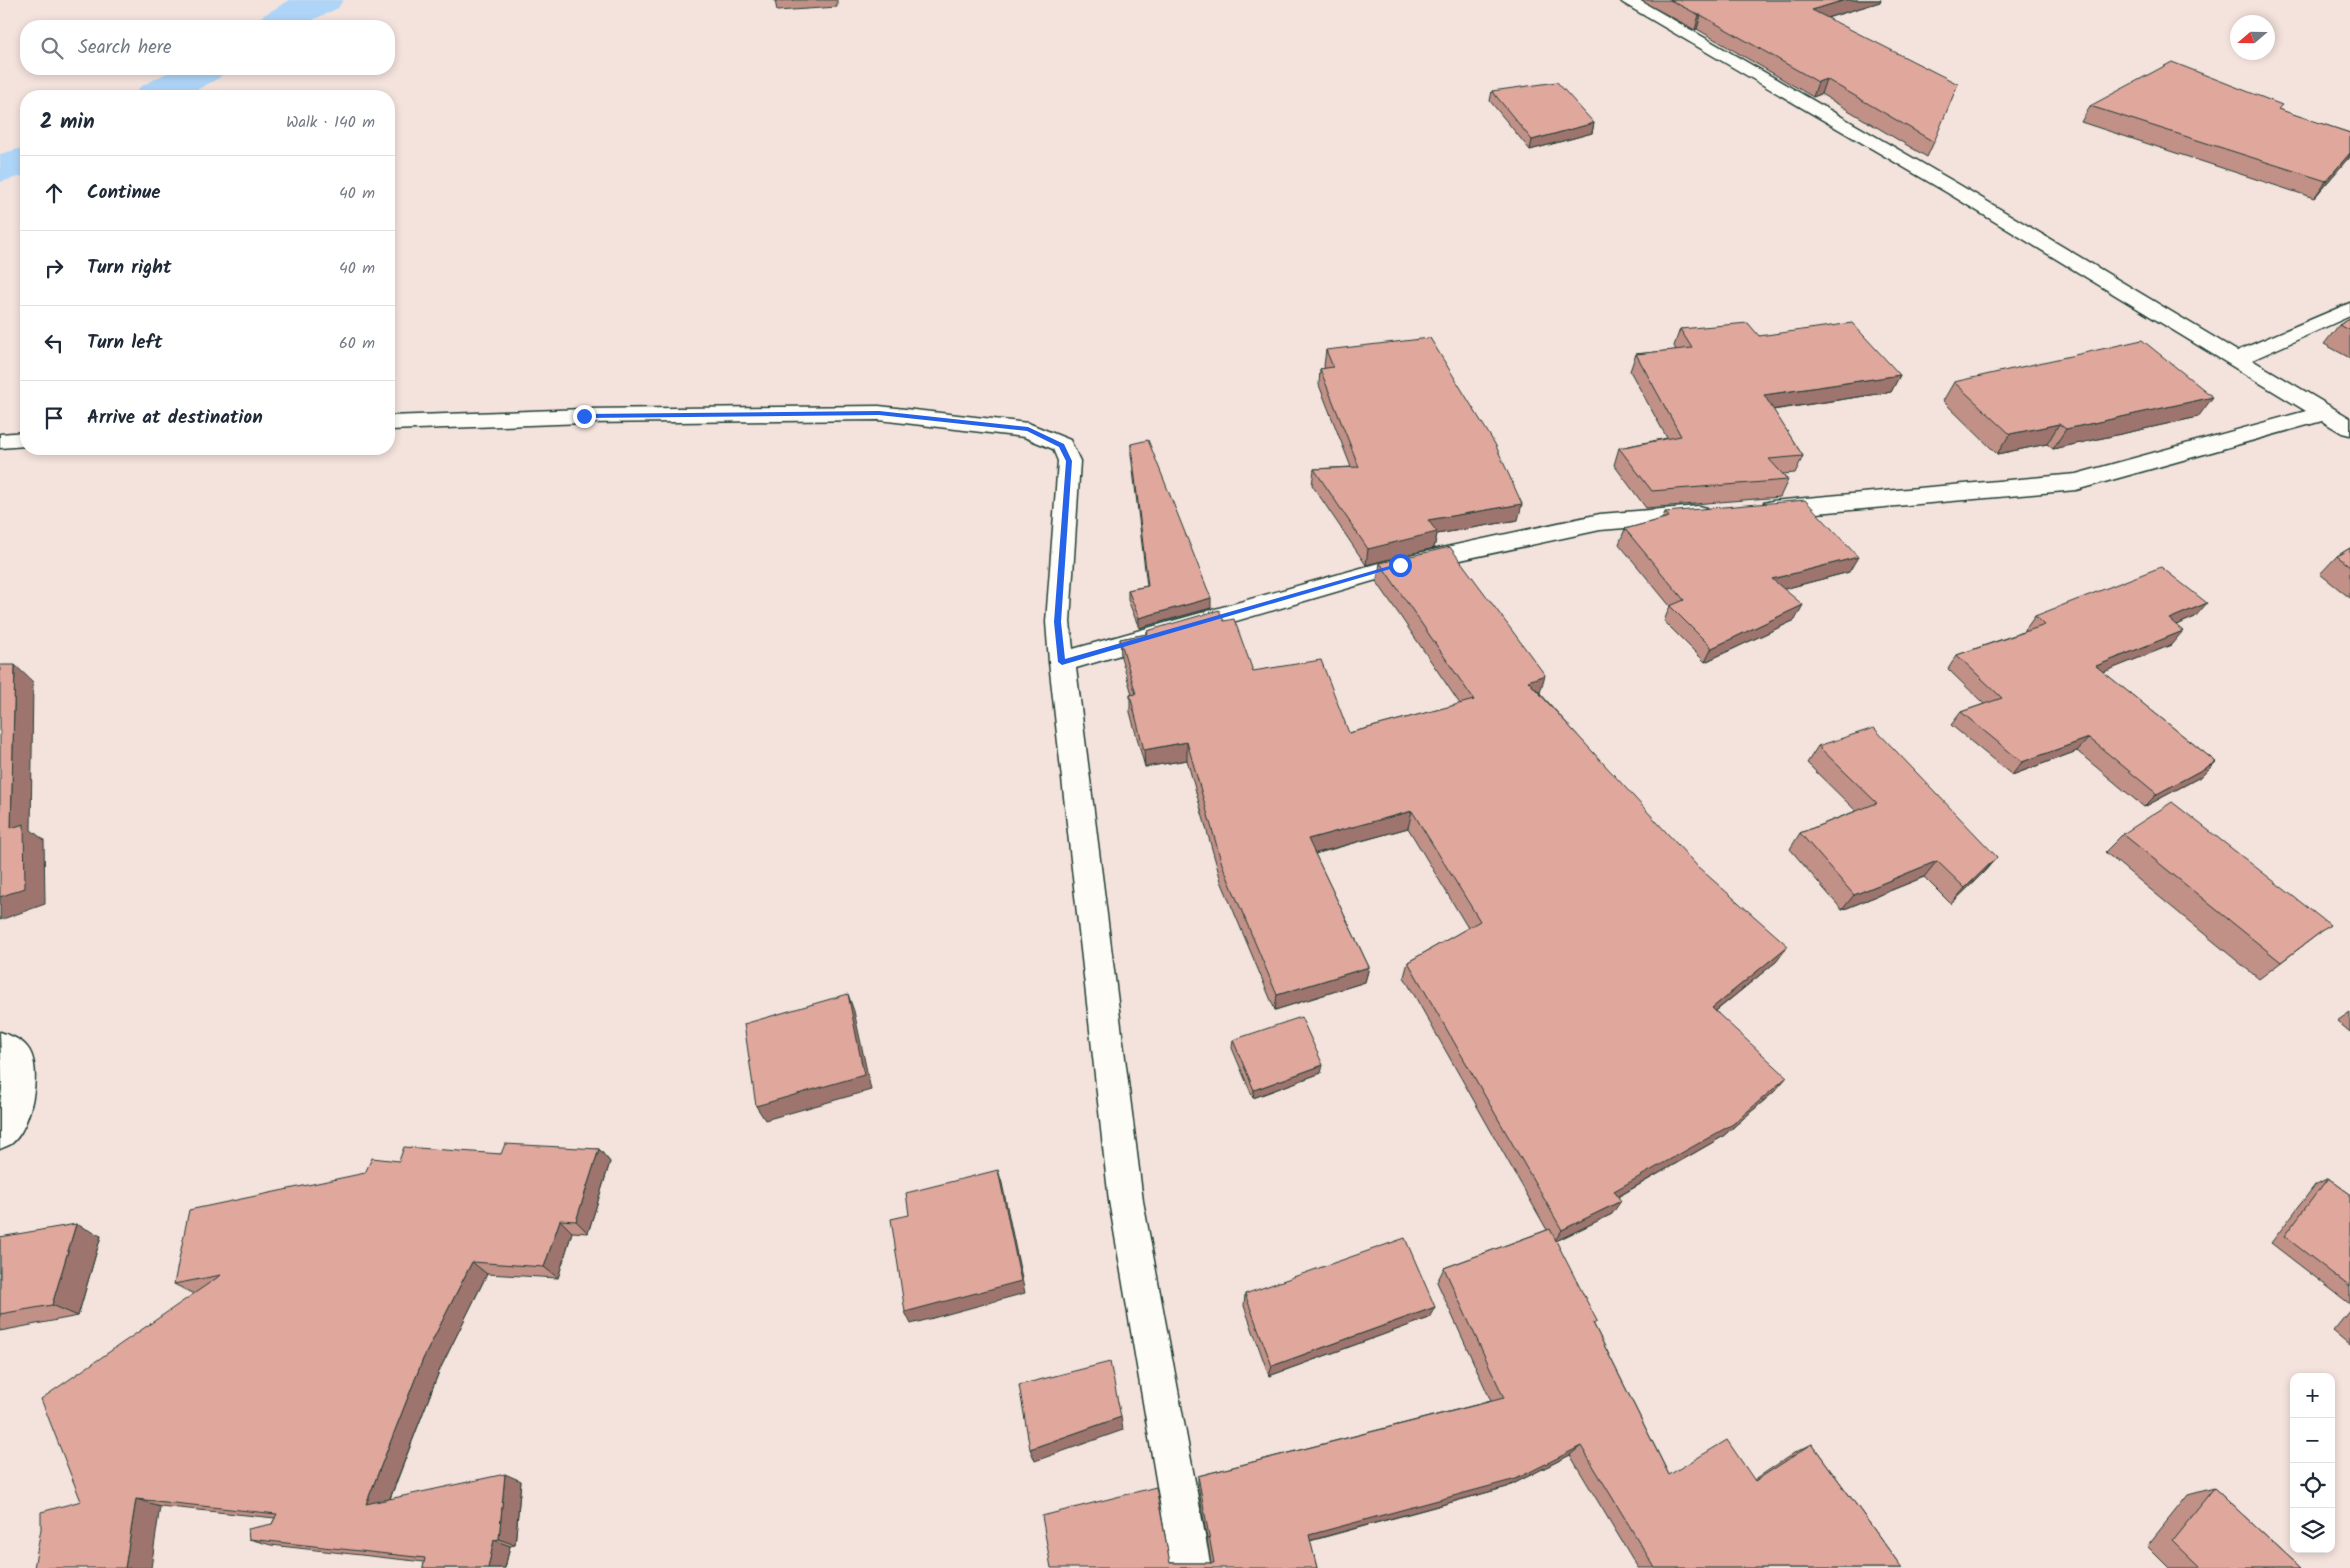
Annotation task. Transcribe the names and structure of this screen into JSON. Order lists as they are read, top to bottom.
{
  "north": "left",
  "page": {
    "search": "Search here",
    "heading": ["2 min", "Walk · 140 m"],
    "list": [
      ["Continue", "40 m"],
      ["Turn right", "40 m"],
      ["Turn left", "60 m"],
      "Arrive at destination"
    ],
    "map_buttons": ["+", "−"]
  }
}
